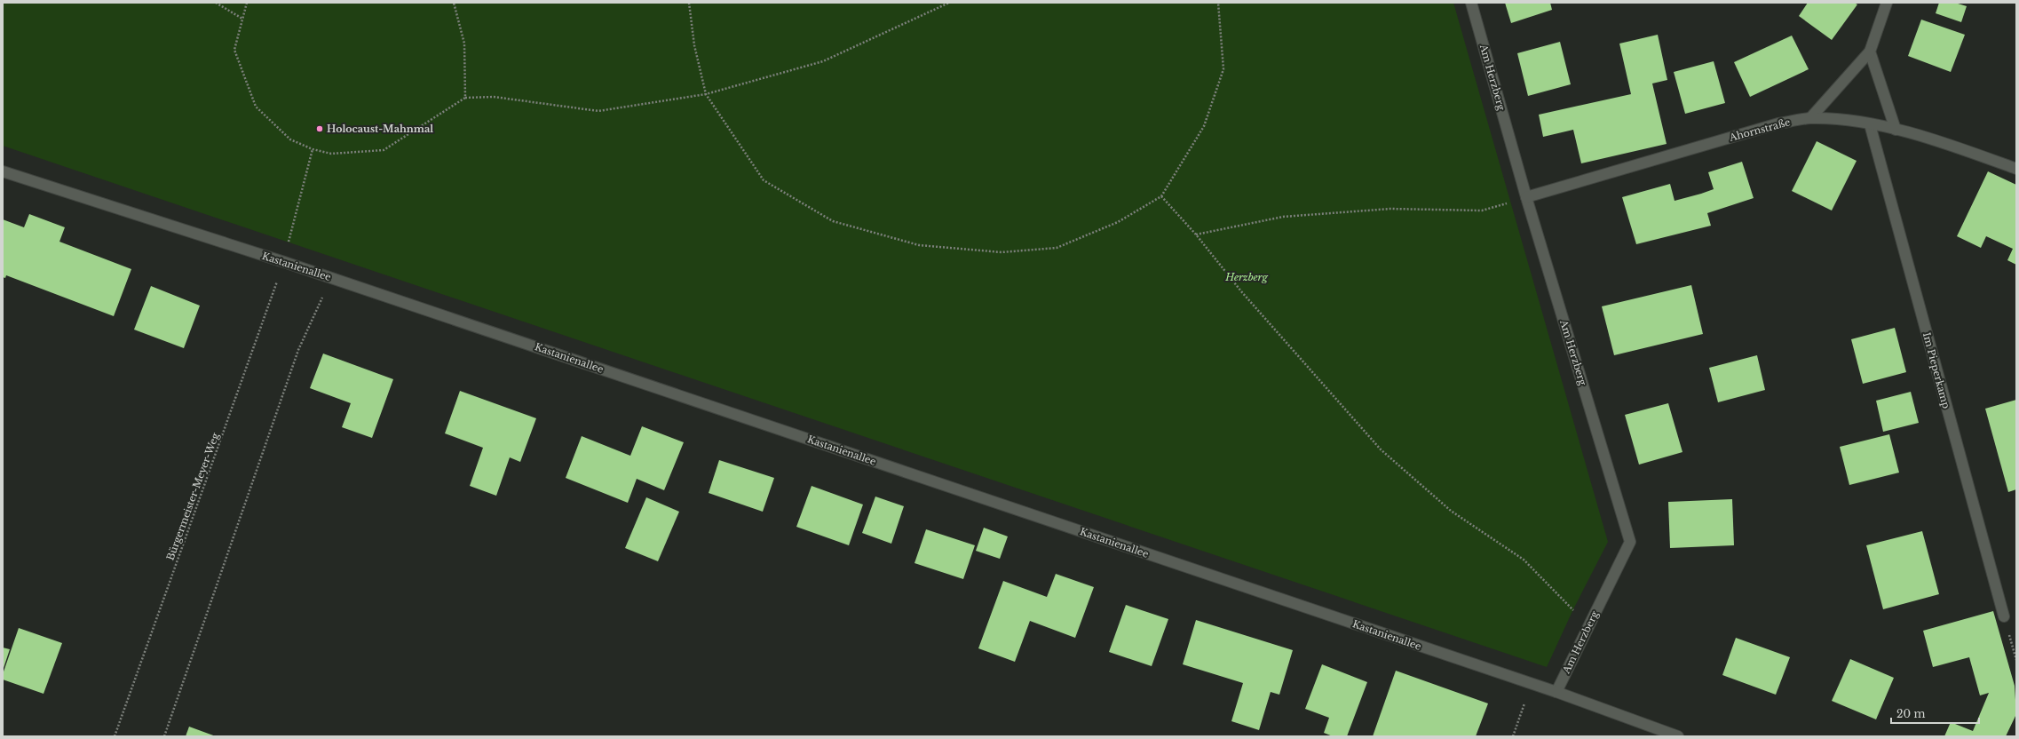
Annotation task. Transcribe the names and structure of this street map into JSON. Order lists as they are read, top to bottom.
{
  "streets": {
    "street": [
      "Am Herzberg",
      "Ahornstraße",
      "Kastanienallee",
      "Im Pieperkamp"
    ],
    "path": ["Bürgermeister-Meyer-Weg"]
  },
  "crossings": [
    ["Am Herzberg", "Ahornstraße"],
    ["Am Herzberg", "Kastanienallee"],
    ["Ahornstraße", "Im Pieperkamp"],
    ["Kastanienallee", "Bürgermeister-Meyer-Weg"]
  ],
  "parks": ["Herzberg"],
  "places": ["Holocaust-Mahnmal"],
  "scale_bar": "20 m"
}
